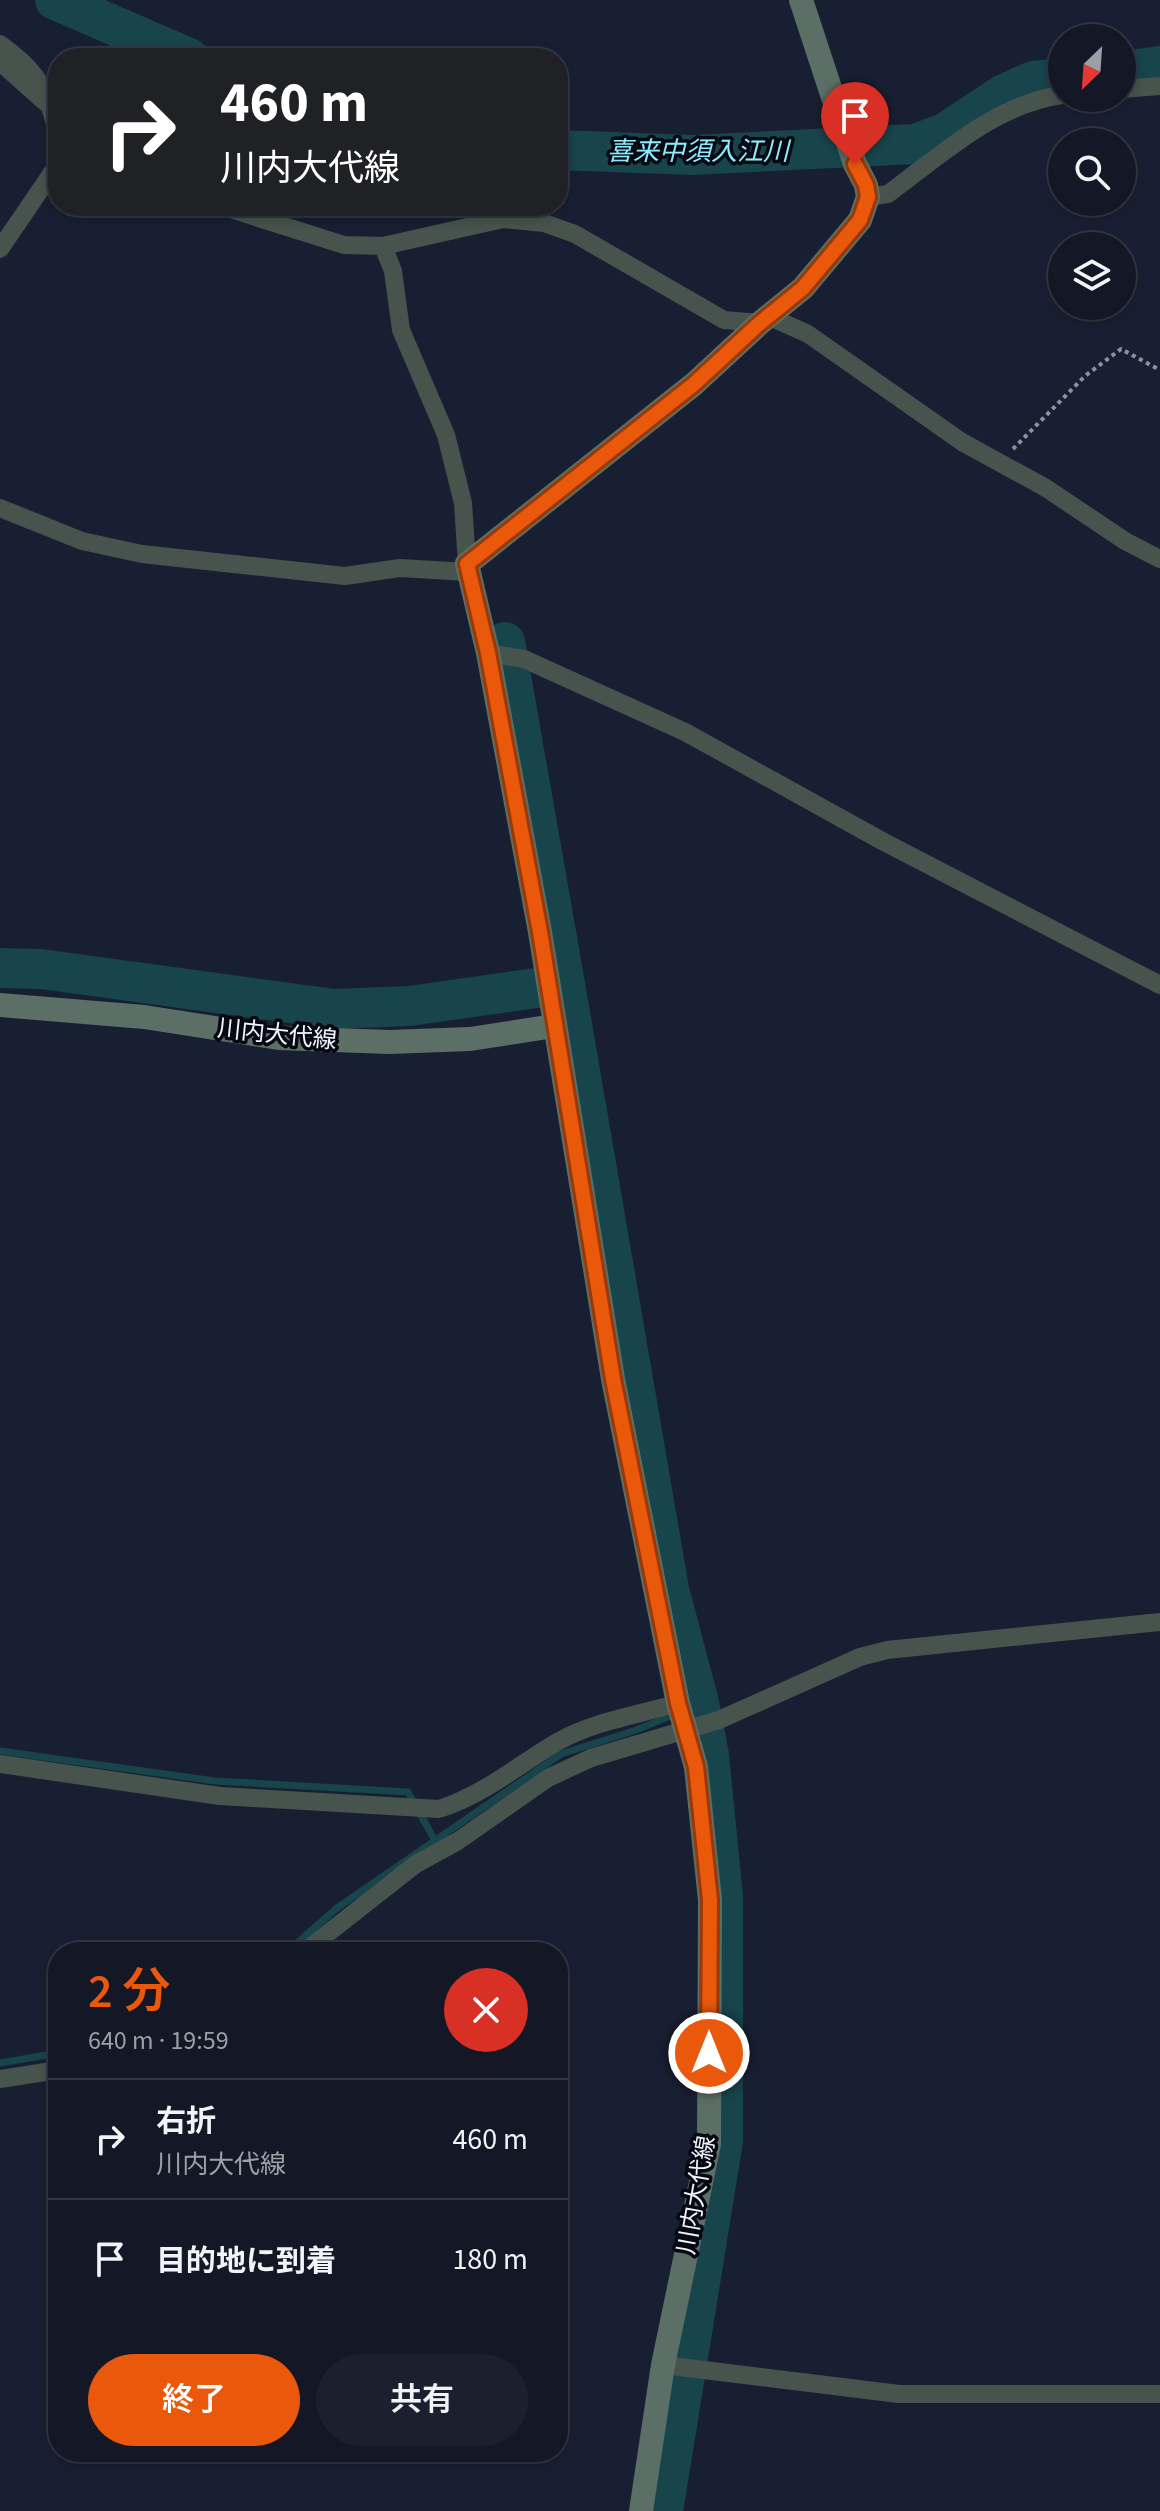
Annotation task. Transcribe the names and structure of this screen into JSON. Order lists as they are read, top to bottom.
{
  "streets": {
    "main road": ["川内大代線"]
  },
  "water": ["喜来中須入江川"],
  "north": "bottom left",
  "page": {
    "turn": ["460 m", "川内大代線"],
    "heading": ["2 分", "640 m · 19:59"],
    "list": [
      {
        "name": "右折",
        "note": "川内大代線",
        "value": "460 m"
      },
      {
        "name": "目的地に到着",
        "value": "180 m"
      }
    ],
    "buttons": ["終了", "共有"]
  }
}
